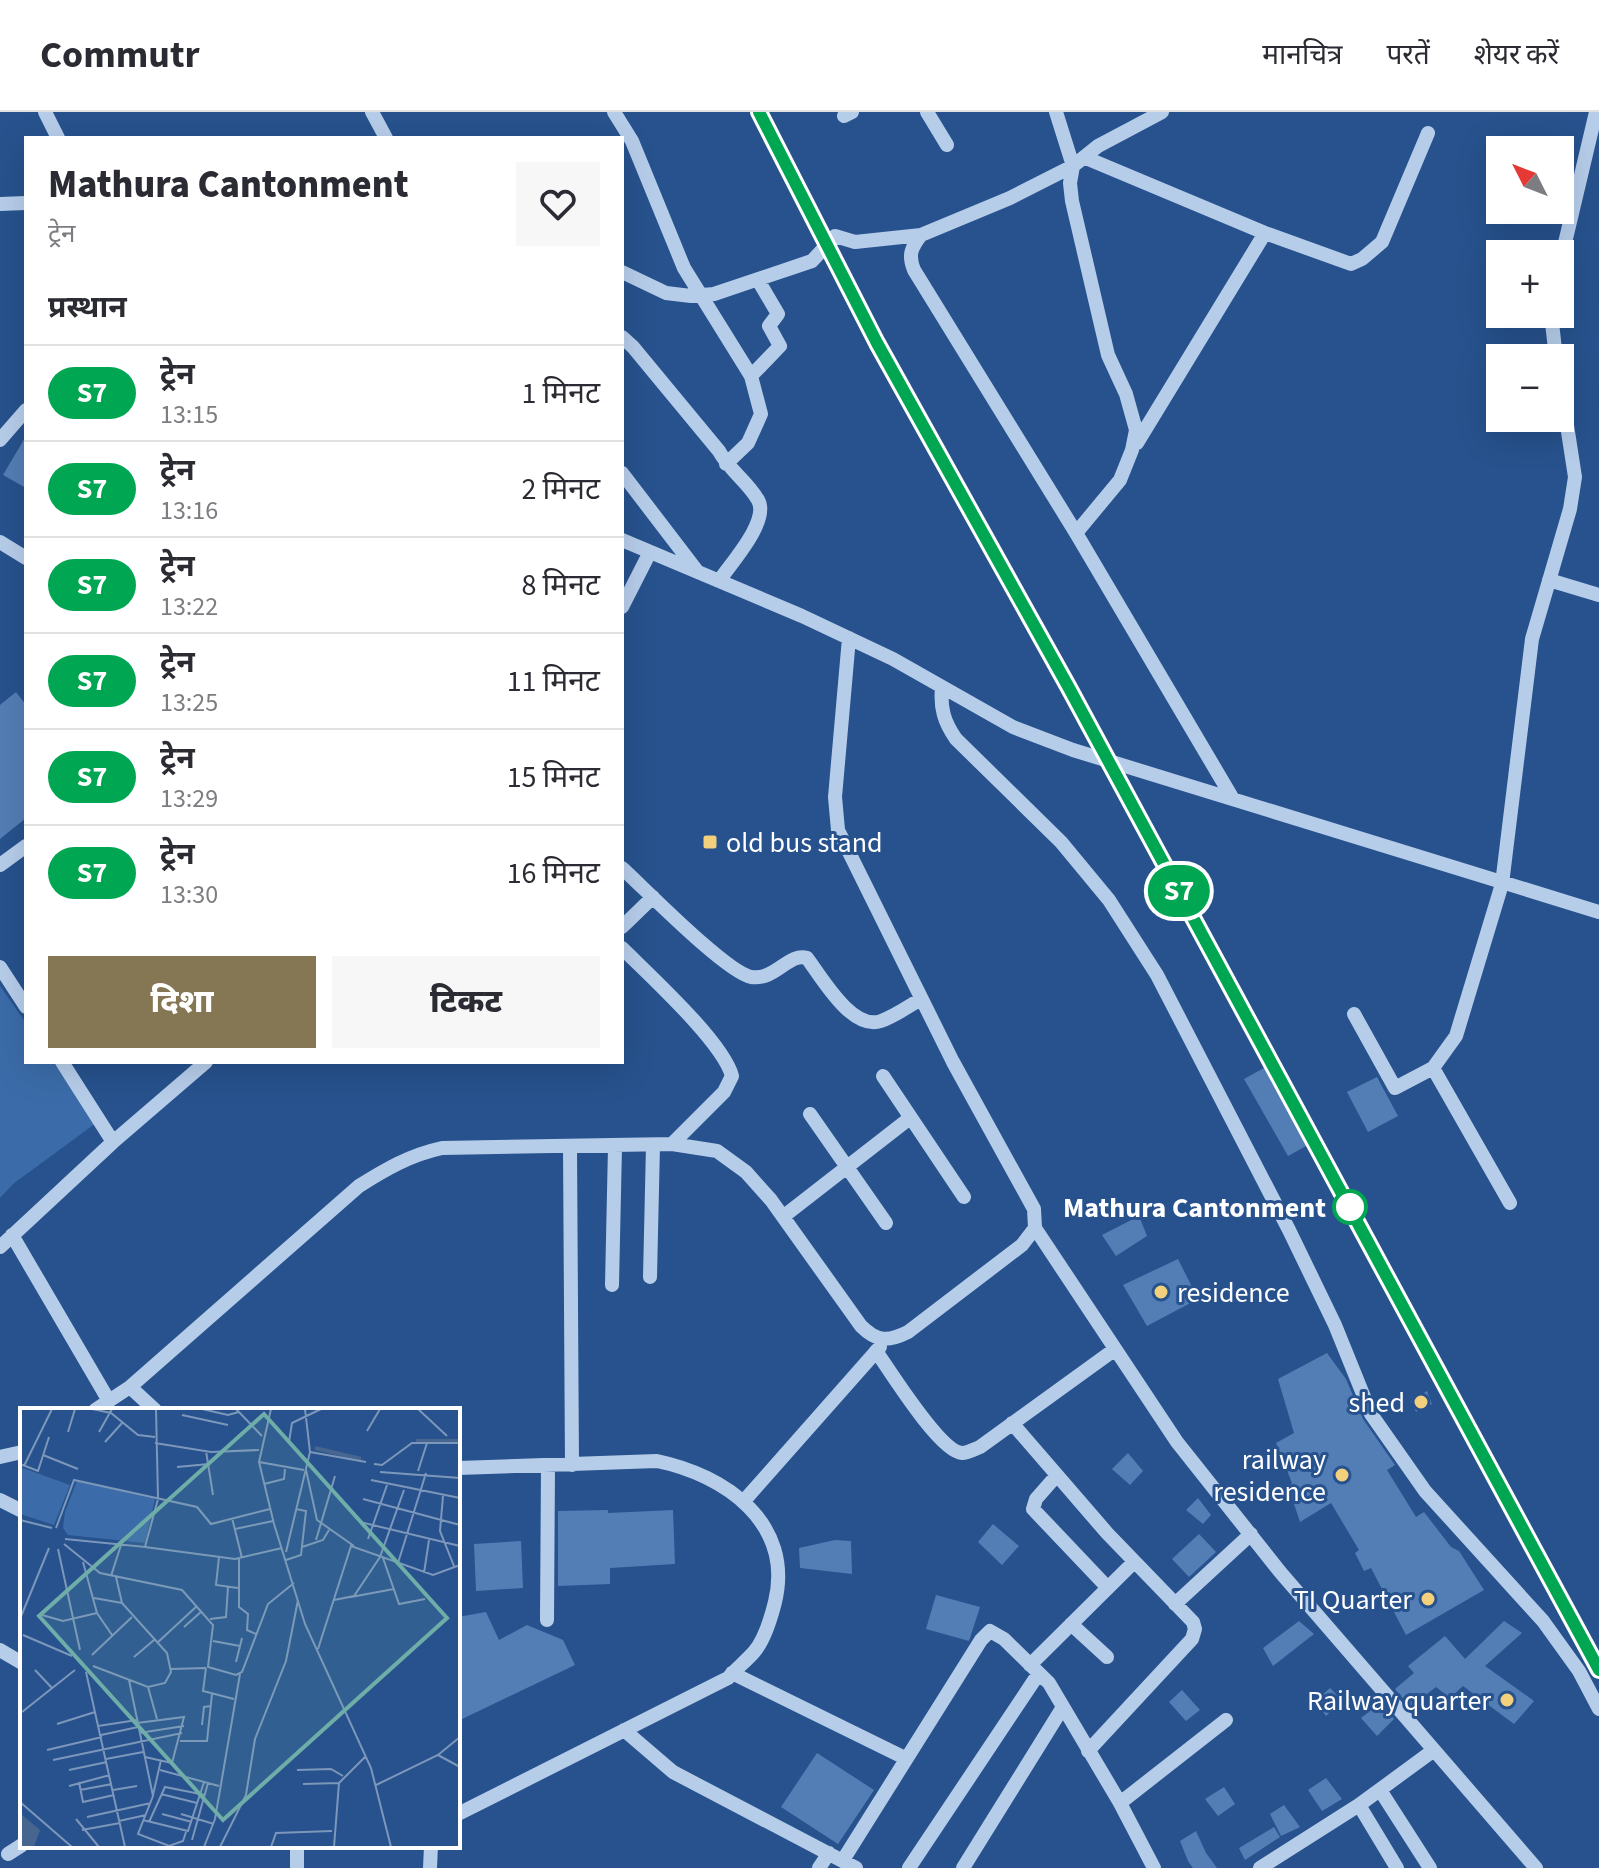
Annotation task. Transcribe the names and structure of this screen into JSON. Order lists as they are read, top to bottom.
{
  "places": {
    "transit": ["old bus stand"],
    "other": [
      "Mathura Cantonment",
      "residence",
      "shed",
      "railway residence",
      "TI Quarter",
      "Railway quarter"
    ]
  },
  "north": "top left",
  "page": {
    "header": "Commutr",
    "nav": ["मानचित्र", "परतें", "शेयर करें"],
    "on_map": "S7",
    "map_buttons": ["+", "−"],
    "heading": [
      ["Mathura Cantonment", "ट्रेन"],
      "प्रस्थान"
    ],
    "list": [
      {
        "mark": "S7",
        "name": "ट्रेन",
        "note": "13:15",
        "value": "1 मिनट"
      },
      {
        "mark": "S7",
        "name": "ट्रेन",
        "note": "13:16",
        "value": "2 मिनट"
      },
      {
        "mark": "S7",
        "name": "ट्रेन",
        "note": "13:22",
        "value": "8 मिनट"
      },
      {
        "mark": "S7",
        "name": "ट्रेन",
        "note": "13:25",
        "value": "11 मिनट"
      },
      {
        "mark": "S7",
        "name": "ट्रेन",
        "note": "13:29",
        "value": "15 मिनट"
      },
      {
        "mark": "S7",
        "name": "ट्रेन",
        "note": "13:30",
        "value": "16 मिनट"
      }
    ],
    "buttons": ["दिशा", "टिकट"]
  }
}
